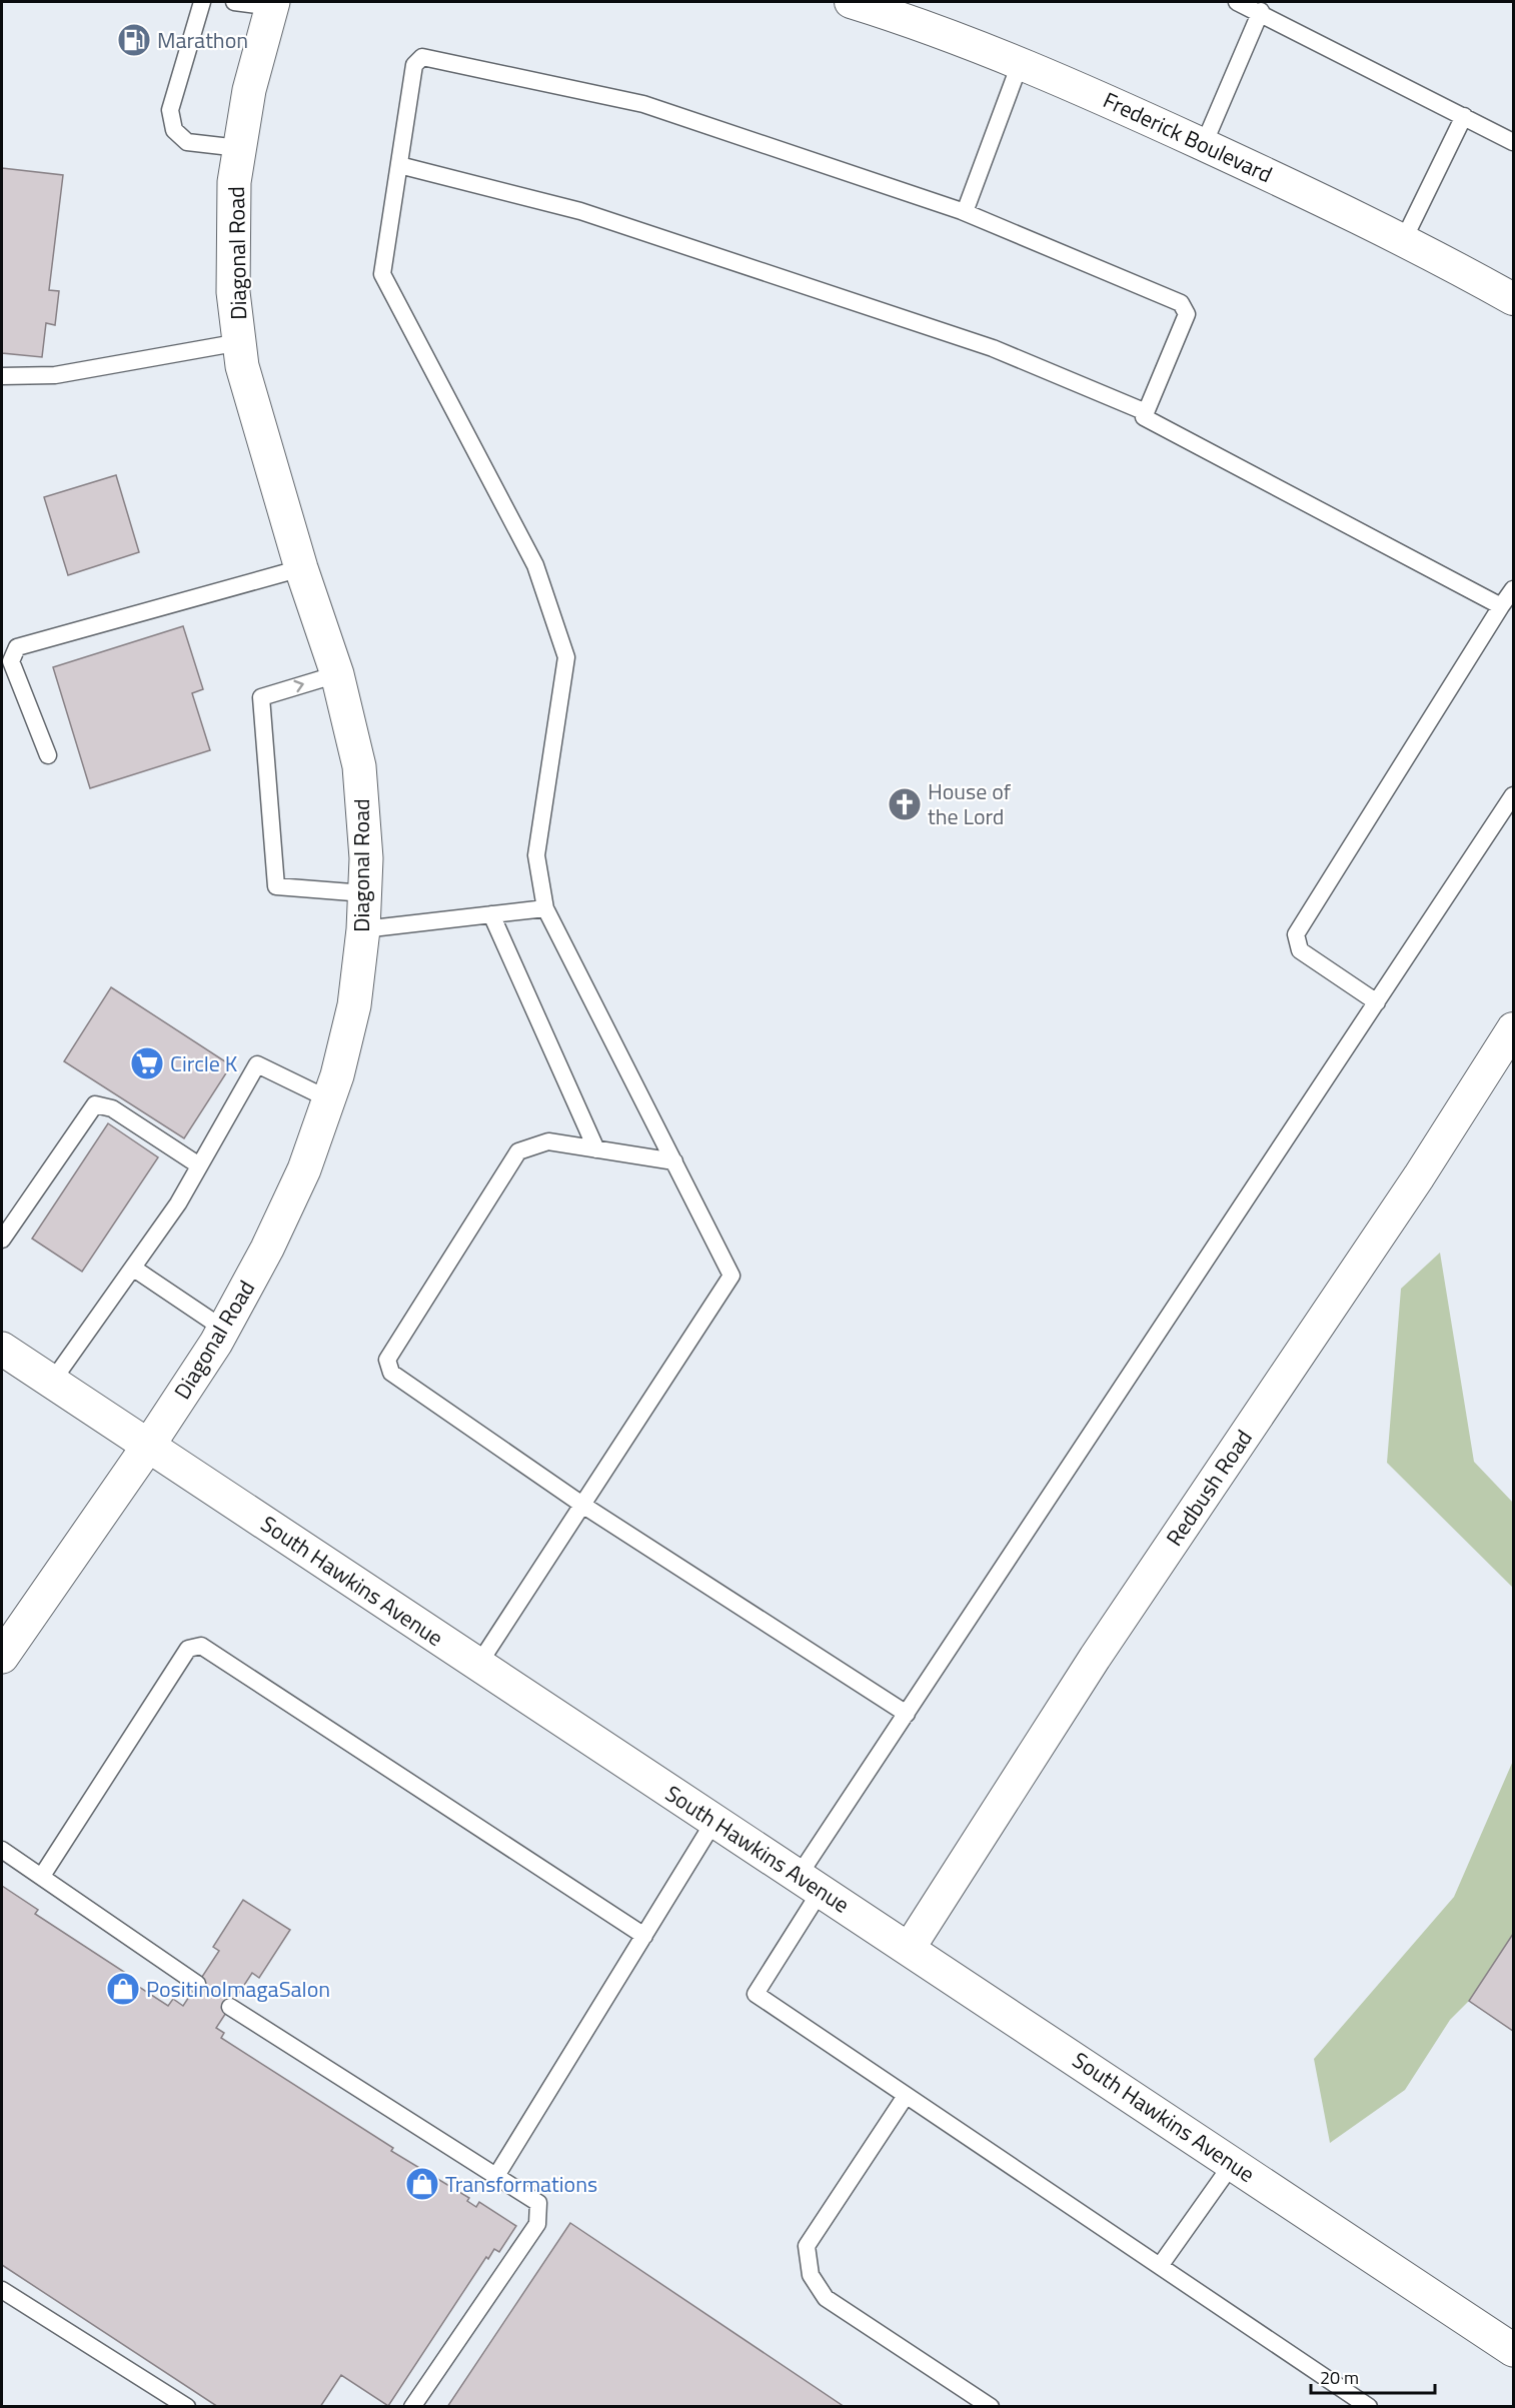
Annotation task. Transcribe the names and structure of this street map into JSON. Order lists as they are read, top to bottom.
{
  "streets": {
    "street": [
      "Frederick Boulevard",
      "Diagonal Road",
      "Redbush Road",
      "South Hawkins Avenue"
    ]
  },
  "crossings": [
    ["Diagonal Road", "South Hawkins Avenue"],
    ["Redbush Road", "South Hawkins Avenue"]
  ],
  "places": {
    "fuel station": ["Marathon"],
    "church": ["House of the Lord"],
    "supermarket": ["Circle K"],
    "shop": ["PositinoImagaSalon", "Transformations"]
  },
  "scale_bar": "20 m"
}
